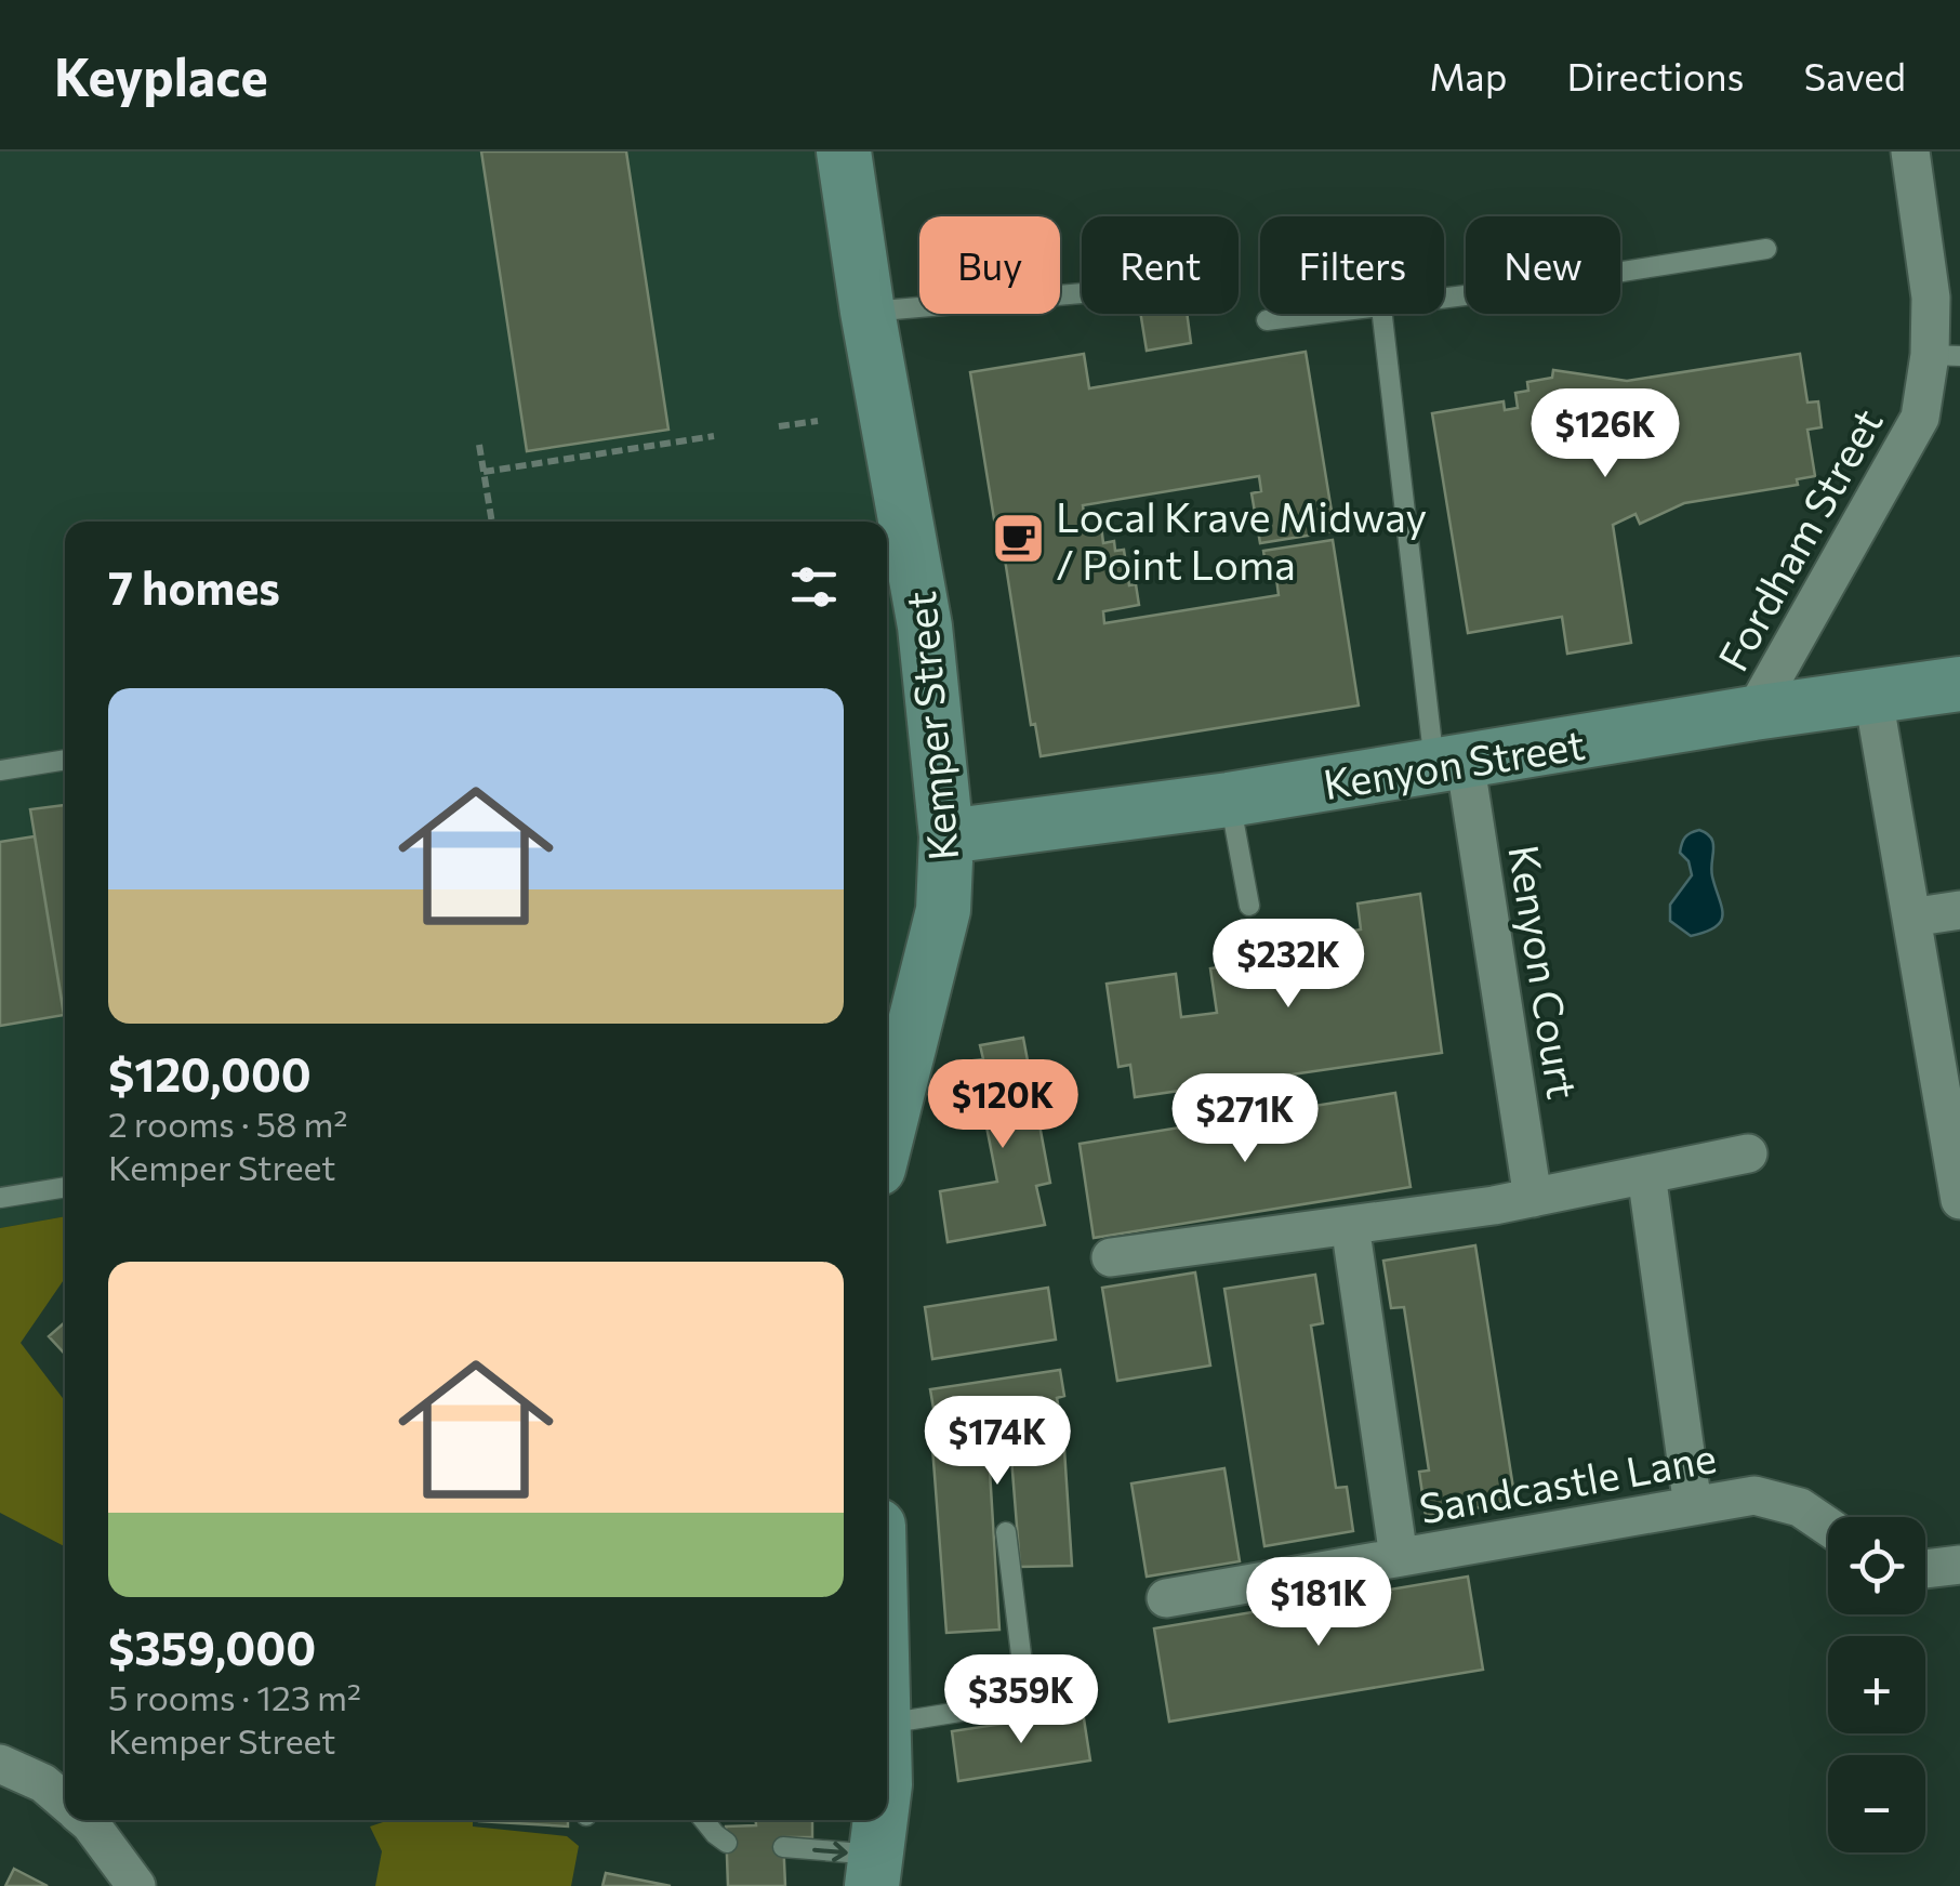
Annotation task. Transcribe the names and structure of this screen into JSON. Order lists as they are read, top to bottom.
{
  "streets": {
    "street": [
      "Fordham Street",
      "Kemper Street",
      "Kenyon Street",
      "Kenyon Court",
      "Sandcastle Lane"
    ]
  },
  "crossings": [
    ["Fordham Street", "Kenyon Street"],
    ["Kemper Street", "Kenyon Street"],
    ["Kenyon Street", "Kenyon Court"]
  ],
  "places": {
    "cafe": ["Local Krave Midway / Point Loma"]
  },
  "page": {
    "header": "Keyplace",
    "nav": ["Map", "Directions", "Saved"],
    "chip": [
      "Buy",
      "Rent",
      "Filters",
      "New"
    ],
    "price": [
      "$126K",
      "$232K",
      "$120K",
      "$271K",
      "$174K",
      "$181K",
      "$359K"
    ],
    "heading": "7 homes",
    "list": [
      {
        "name": "$120,000",
        "note": "2 rooms · 58 m² · Kemper Street"
      },
      {
        "name": "$359,000",
        "note": "5 rooms · 123 m² · Kemper Street"
      }
    ],
    "map_buttons": ["+", "−"]
  }
}
